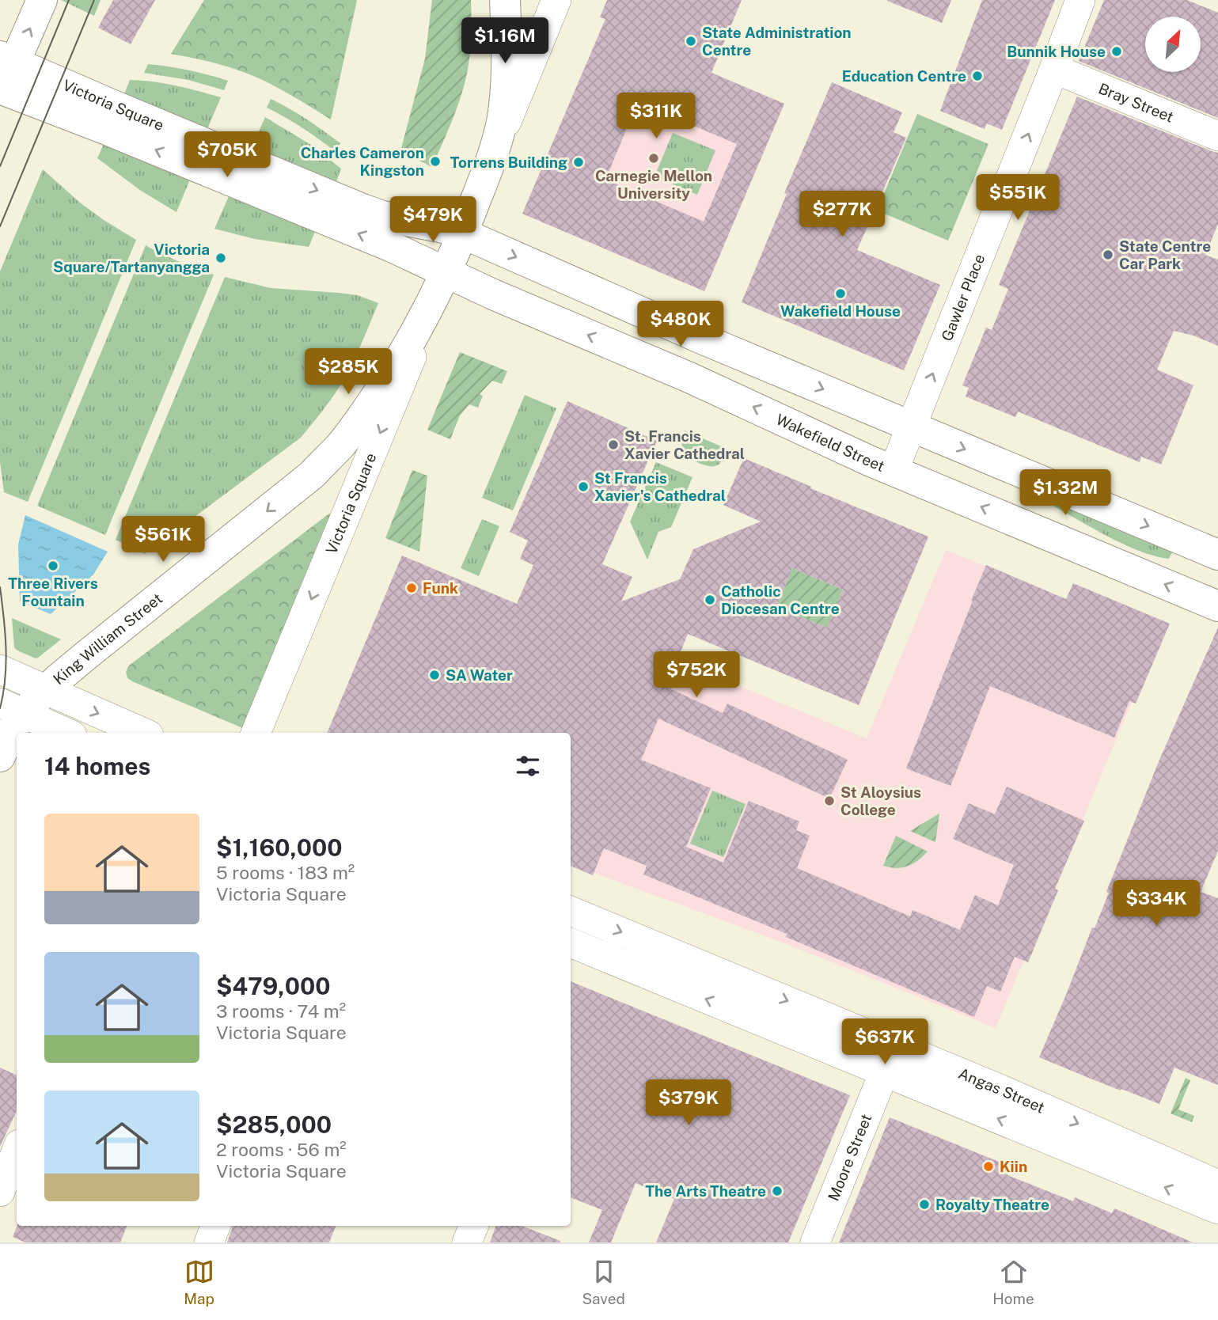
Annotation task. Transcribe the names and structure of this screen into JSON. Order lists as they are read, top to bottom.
{
  "streets": {
    "main road": ["Victoria Square", "Wakefield Street", "King William Street"],
    "street": [
      "Bray Street",
      "Gawler Place",
      "Angas Street",
      "Moore Street"
    ]
  },
  "crossings": [
    ["Bray Street", "Gawler Place"],
    ["Victoria Square", "Wakefield Street"],
    ["Victoria Square", "King William Street"],
    ["Gawler Place", "Wakefield Street"],
    ["Angas Street", "Moore Street"]
  ],
  "one_way": ["Gawler Place", "King William Street"],
  "places": [
    "State Administration Centre",
    "Bunnik House",
    "Education Centre",
    "Carnegie Mellon University",
    "Charles Cameron Kingston",
    "Torrens Building",
    "State Centre Car Park",
    "Victoria Square/Tartanyangga",
    "Wakefield House",
    "St. Francis Xavier Cathedral",
    "St Francis Xavier's Cathedral",
    "Three Rivers Fountain",
    "Funk",
    "Catholic Diocesan Centre",
    "SA Water",
    "St Aloysius College",
    "Kiin",
    "The Arts Theatre",
    "Royalty Theatre"
  ],
  "north": "top right",
  "page": {
    "price": [
      "$1.16M",
      "$311K",
      "$705K",
      "$551K",
      "$277K",
      "$479K",
      "$480K",
      "$285K",
      "$1.32M",
      "$561K",
      "$752K",
      "$334K",
      "$637K",
      "$379K"
    ],
    "heading": "14 homes",
    "list": [
      {
        "name": "$1,160,000",
        "note": "5 rooms · 183 m² · Victoria Square"
      },
      {
        "name": "$479,000",
        "note": "3 rooms · 74 m² · Victoria Square"
      },
      {
        "name": "$285,000",
        "note": "2 rooms · 56 m² · Victoria Square"
      }
    ],
    "tabs": ["Map", "Saved", "Home"]
  }
}
